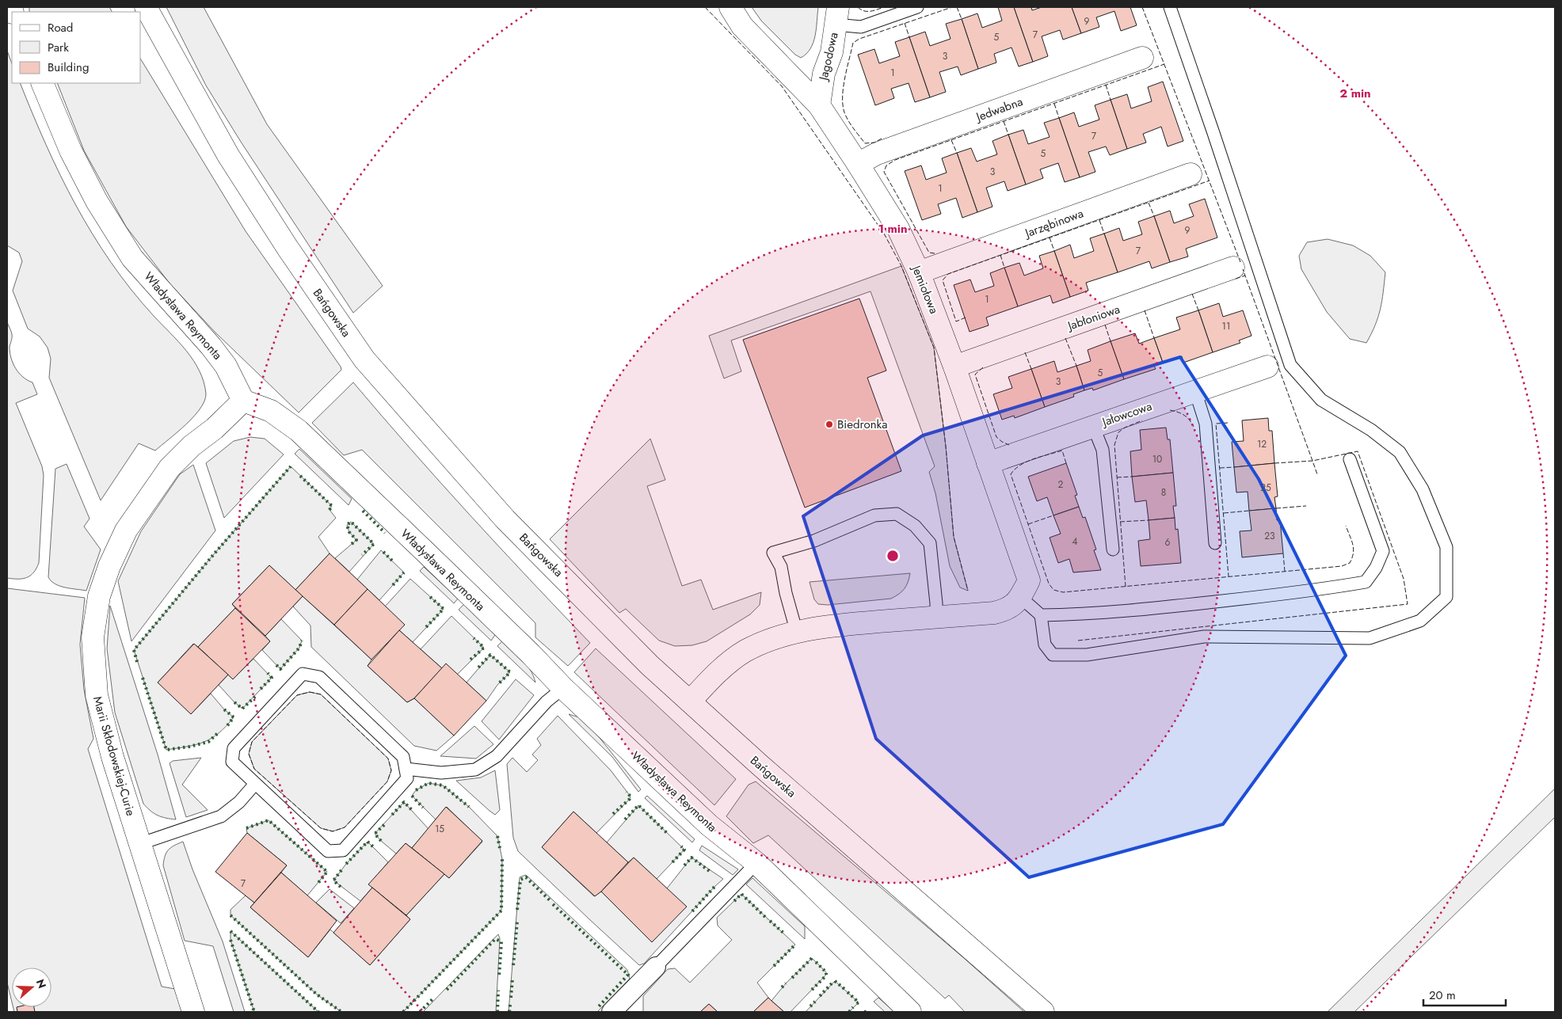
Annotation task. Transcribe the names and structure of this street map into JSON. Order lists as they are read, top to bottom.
{
  "streets": {
    "street": [
      "Jagodowa",
      "Jedwabna",
      "Jarzębinowa",
      "Jemiołowa",
      "Bańgowska",
      "Władysława Reymonta",
      "Jabłoniowa",
      "Jałowcowa",
      "Marii Skłodowskiej-Curie"
    ]
  },
  "crossings": [
    ["Jagodowa", "Jemiołowa"],
    ["Jedwabna", "Jemiołowa"],
    ["Jarzębinowa", "Jemiołowa"],
    ["Jemiołowa", "Jabłoniowa"],
    ["Jemiołowa", "Jałowcowa"],
    ["Władysława Reymonta", "Marii Skłodowskiej-Curie"]
  ],
  "places": ["Biedronka"],
  "house_numbers": [
    "9",
    "7",
    "5",
    "3",
    "1",
    "7",
    "5",
    "3",
    "1",
    "9",
    "7",
    "1",
    "11",
    "5",
    "3",
    "12",
    "10",
    "2",
    "25",
    "8",
    "23",
    "4",
    "6",
    "15",
    "7"
  ],
  "legend": ["Road", "Park", "Building"],
  "scale_bar": "20 m",
  "north": "right",
  "rings": ["2 min", "1 min"]
}
